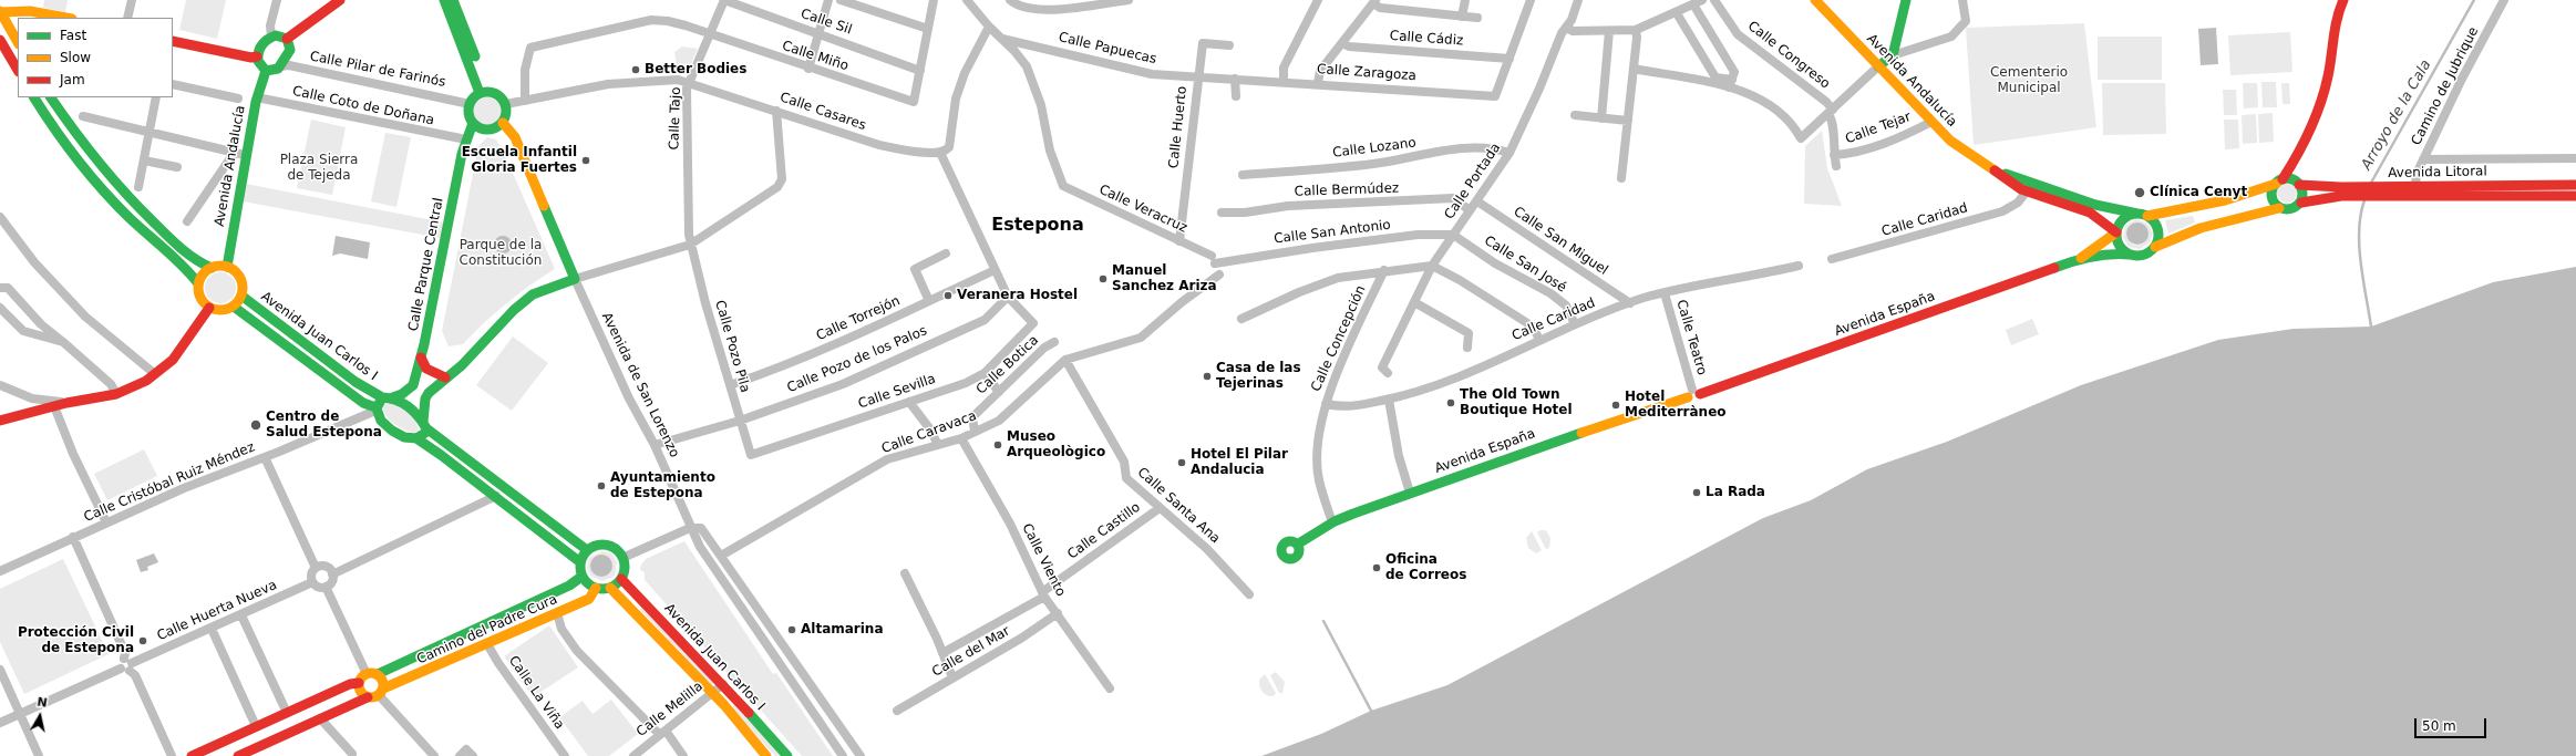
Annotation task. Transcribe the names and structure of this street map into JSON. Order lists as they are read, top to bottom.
{
  "streets": {
    "main road": [
      "Avenida Andalucía",
      "Avenida Litoral",
      "Calle Parque Central",
      "Avenida España",
      "Avenida Juan Carlos I",
      "Avenida de San Lorenzo",
      "Camino del Padre Cura"
    ],
    "street": [
      "Calle Sil",
      "Calle Cádiz",
      "Calle Papuecas",
      "Calle Congreso",
      "Calle Miño",
      "Calle Pilar de Farinós",
      "Calle Zaragoza",
      "Camino de Jubrique",
      "Calle Coto de Doñana",
      "Calle Casares",
      "Calle Tajo",
      "Calle Huerto",
      "Calle Tejar",
      "Calle Lozano",
      "Calle Portada",
      "Calle Bermúdez",
      "Calle Veracruz",
      "Calle Caridad",
      "Calle San Antonio",
      "Calle San Miguel",
      "Calle San José",
      "Calle Torrejón",
      "Calle Teatro",
      "Calle Concepción",
      "Calle Pozo Pila",
      "Calle Pozo de los Palos",
      "Calle Botica",
      "Calle Sevilla",
      "Calle Caravaca",
      "Calle Cristóbal Ruiz Méndez",
      "Calle Santa Ana",
      "Calle Castillo",
      "Calle Viento",
      "Calle Huerta Nueva",
      "Calle del Mar",
      "Calle La Viña",
      "Calle Melilla"
    ]
  },
  "crossings": [
    ["Calle Sil", "Calle Miño"],
    ["Calle Sil", "Calle Tajo"],
    ["Calle Cádiz", "Calle Zaragoza"],
    ["Calle Papuecas", "Calle Zaragoza"],
    ["Calle Papuecas", "Calle Huerto"],
    ["Calle Papuecas", "Calle Veracruz"],
    ["Calle Miño", "Calle Tajo"],
    ["Calle Pilar de Farinós", "Avenida Andalucía"],
    ["Calle Pilar de Farinós", "Calle Parque Central"],
    ["Calle Pilar de Farinós", "Avenida de San Lorenzo"],
    ["Avenida Andalucía", "Calle Coto de Doñana"],
    ["Avenida Andalucía", "Calle Tejar"],
    ["Avenida Andalucía", "Calle Caridad"],
    ["Avenida Andalucía", "Avenida España"],
    ["Avenida Andalucía", "Avenida Juan Carlos I"],
    ["Camino de Jubrique", "Avenida Litoral"],
    ["Calle Coto de Doñana", "Calle Parque Central"],
    ["Calle Casares", "Calle Tajo"],
    ["Calle Tajo", "Calle Pozo Pila"],
    ["Calle Huerto", "Calle Veracruz"],
    ["Calle Lozano", "Calle Portada"],
    ["Calle Portada", "Calle Bermúdez"],
    ["Calle Portada", "Calle San Antonio"],
    ["Calle Portada", "Calle San Miguel"],
    ["Calle Portada", "Calle San José"],
    ["Calle Veracruz", "Calle San Antonio"],
    ["Calle Caridad", "Calle San Miguel"],
    ["Calle Caridad", "Calle San José"],
    ["Calle Caridad", "Calle Teatro"],
    ["Calle Caridad", "Calle Concepción"],
    ["Calle San Antonio", "Calle San José"],
    ["Calle Parque Central", "Avenida Juan Carlos I"],
    ["Calle Parque Central", "Avenida de San Lorenzo"],
    ["Avenida España", "Calle Teatro"],
    ["Avenida España", "Calle Concepción"],
    ["Calle Torrejón", "Calle Pozo Pila"],
    ["Avenida Juan Carlos I", "Camino del Padre Cura"],
    ["Avenida Juan Carlos I", "Calle Melilla"],
    ["Calle Pozo Pila", "Calle Pozo de los Palos"],
    ["Calle Pozo Pila", "Calle Sevilla"],
    ["Calle Pozo de los Palos", "Avenida de San Lorenzo"],
    ["Calle Pozo de los Palos", "Calle Sevilla"],
    ["Calle Botica", "Calle Caravaca"],
    ["Calle Caravaca", "Calle Santa Ana"],
    ["Calle Caravaca", "Calle Viento"],
    ["Calle Santa Ana", "Calle Castillo"],
    ["Calle Castillo", "Calle Viento"],
    ["Calle Viento", "Calle del Mar"],
    ["Camino del Padre Cura", "Calle La Viña"]
  ],
  "districts": ["Estepona"],
  "water": ["Arroyo de la Cala"],
  "parks": ["Cementerio Municipal", "Plaza Sierra de Tejeda", "Parque de la Constitución"],
  "places": [
    "Better Bodies",
    "Escuela Infantil Gloria Fuertes",
    "Clínica Cenyt",
    "Manuel Sanchez Ariza",
    "Veranera Hostel",
    "Casa de las Tejerinas",
    "The Old Town Boutique Hotel",
    "Hotel Mediterràneo",
    "Centro de Salud Estepona",
    "Museo Arqueològico",
    "Hotel El Pilar Andalucia",
    "Ayuntamiento de Estepona",
    "La Rada",
    "Oficina de Correos",
    "Altamarina",
    "Protección Civil de Estepona"
  ],
  "legend": ["Fast", "Slow", "Jam"],
  "scale_bar": "50 m",
  "north": "top"
}
